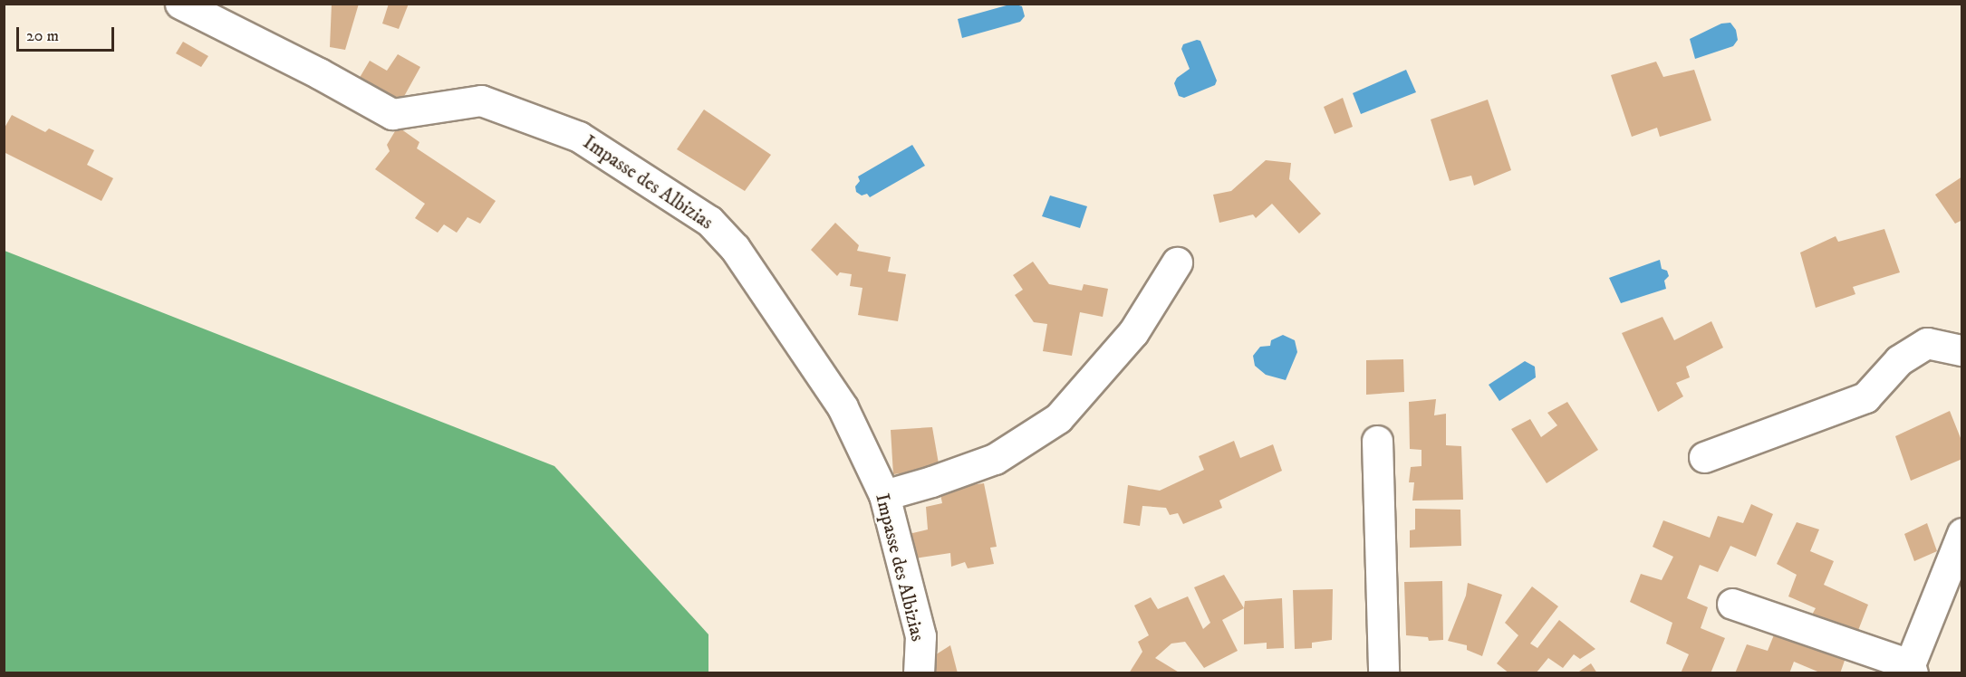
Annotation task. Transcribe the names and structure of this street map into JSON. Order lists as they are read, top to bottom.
{
  "streets": {
    "street": ["Impasse des Albizias"]
  },
  "scale_bar": "20 m"
}
